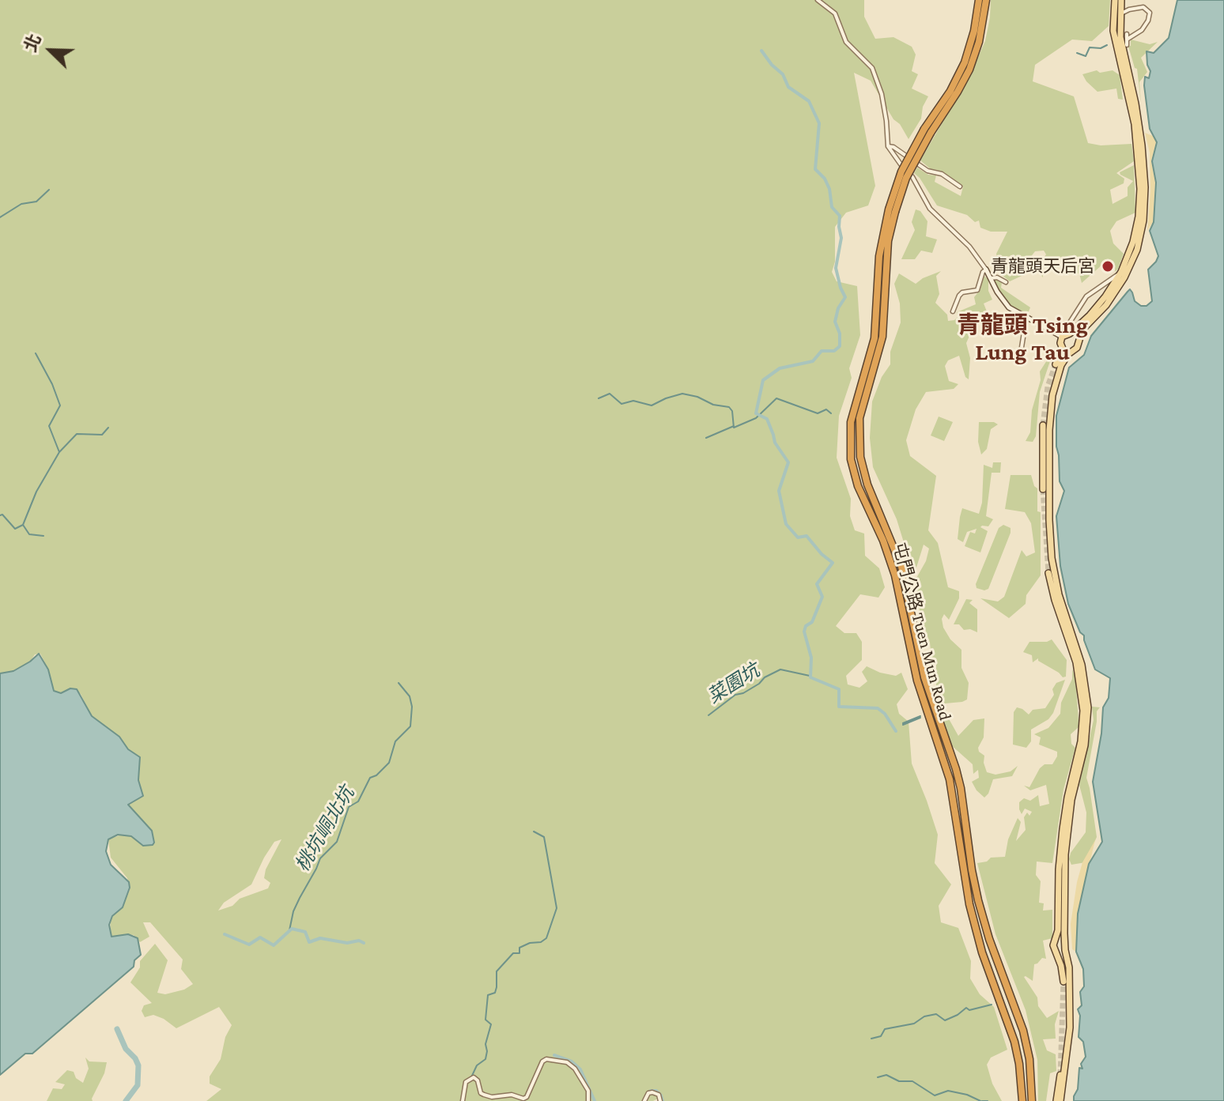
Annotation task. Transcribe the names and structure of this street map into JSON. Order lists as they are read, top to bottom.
{
  "streets": {
    "highway": ["屯門公路 Tuen Mun Road"]
  },
  "districts": ["青龍頭 Tsing Lung Tau"],
  "water": ["菜園坑", "桃坑峒北坑"],
  "places": ["青龍頭天后宮"],
  "north": "top left"
}
